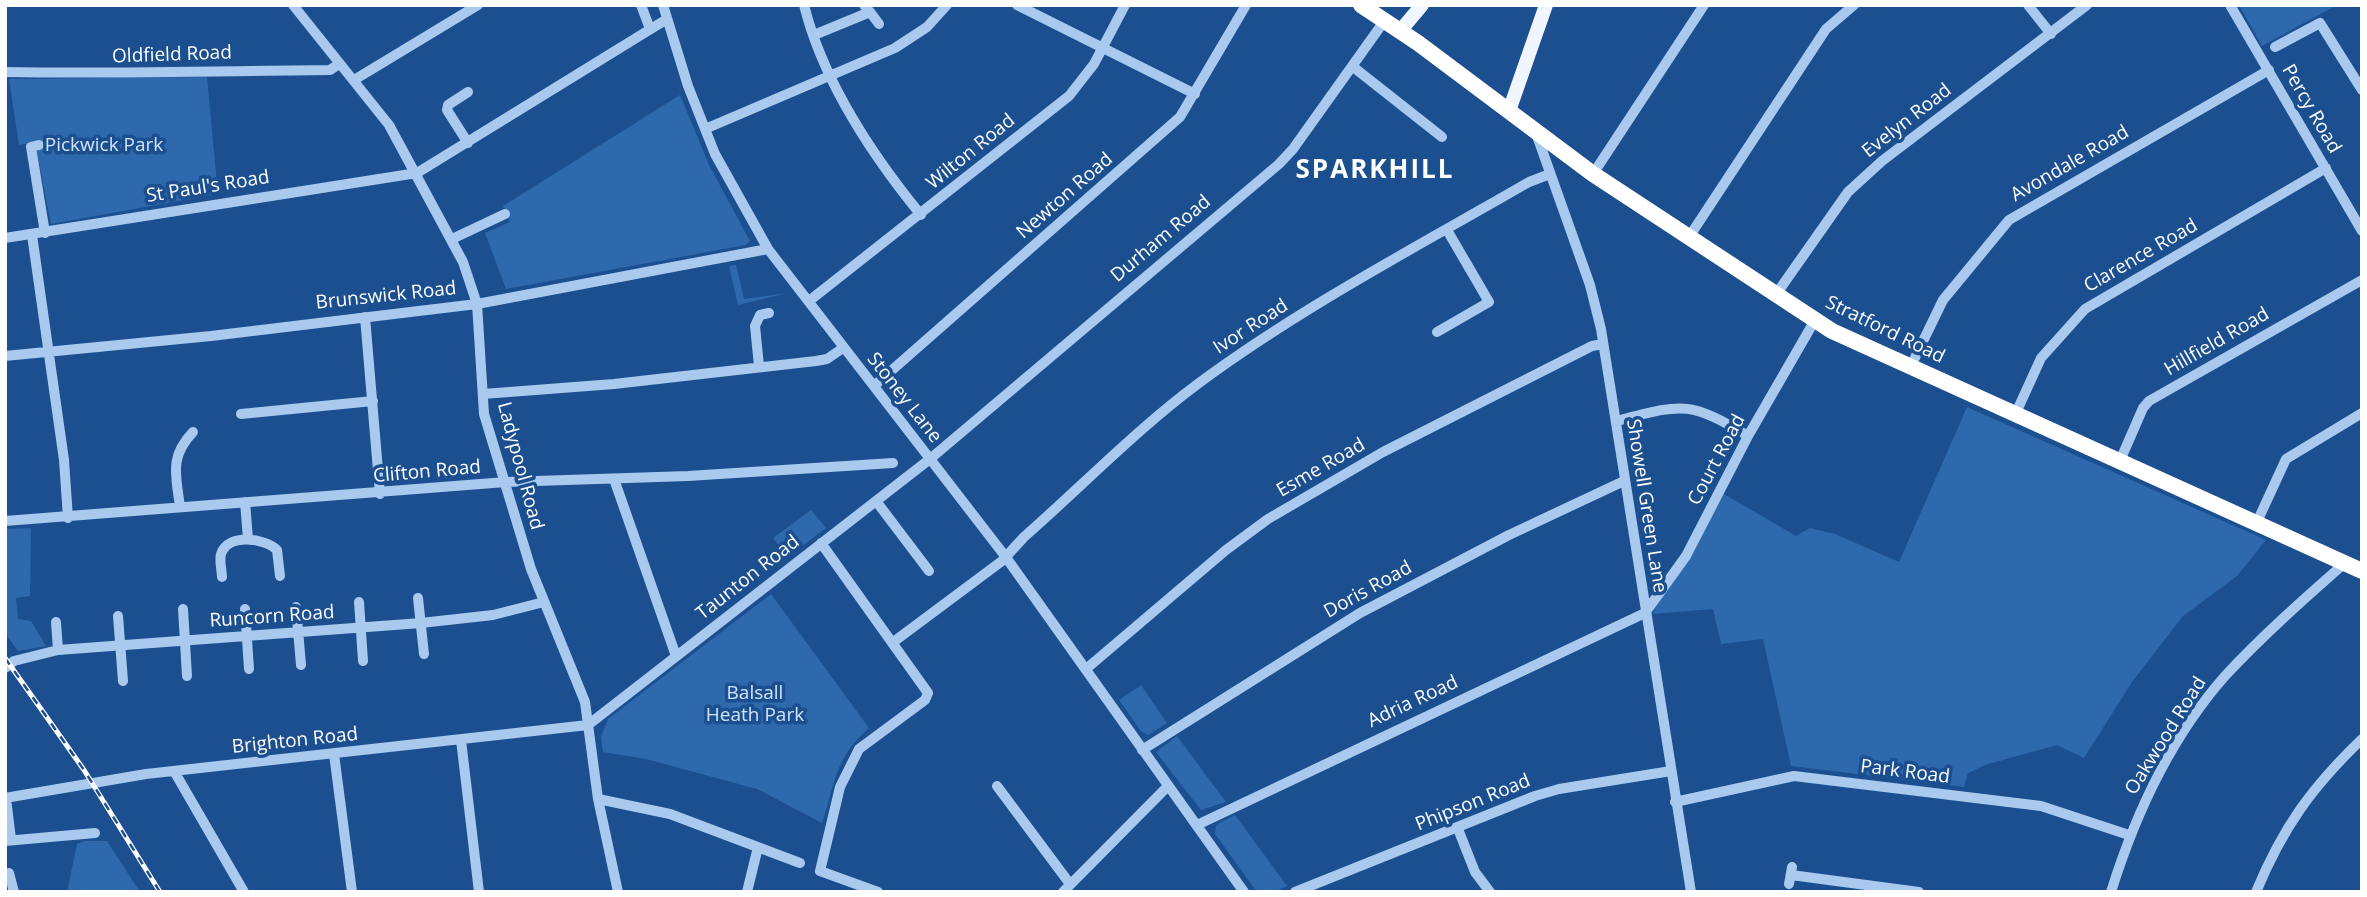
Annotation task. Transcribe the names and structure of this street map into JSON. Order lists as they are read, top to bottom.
{
  "streets": {
    "highway": ["Stratford Road"],
    "street": [
      "Oldfield Road",
      "Percy Road",
      "Evelyn Road",
      "Wilton Road",
      "Avondale Road",
      "St Paul's Road",
      "Newton Road",
      "Durham Road",
      "Clarence Road",
      "Brunswick Road",
      "Ivor Road",
      "Hillfield Road",
      "Stoney Lane",
      "Court Road",
      "Ladypool Road",
      "Esme Road",
      "Clifton Road",
      "Showell Green Lane",
      "Taunton Road",
      "Doris Road",
      "Runcorn Road",
      "Adria Road",
      "Oakwood Road",
      "Brighton Road",
      "Park Road",
      "Phipson Road"
    ]
  },
  "crossings": [
    ["Oldfield Road", "Ladypool Road"],
    ["Percy Road", "Avondale Road"],
    ["Percy Road", "Clarence Road"],
    ["Evelyn Road", "Stratford Road"],
    ["Wilton Road", "Stoney Lane"],
    ["Avondale Road", "Stratford Road"],
    ["St Paul's Road", "Ladypool Road"],
    ["Newton Road", "Stoney Lane"],
    ["Durham Road", "Stratford Road"],
    ["Durham Road", "Stoney Lane"],
    ["Durham Road", "Taunton Road"],
    ["Clarence Road", "Stratford Road"],
    ["Brunswick Road", "Stoney Lane"],
    ["Brunswick Road", "Ladypool Road"],
    ["Ivor Road", "Stoney Lane"],
    ["Ivor Road", "Showell Green Lane"],
    ["Stratford Road", "Hillfield Road"],
    ["Stratford Road", "Court Road"],
    ["Stratford Road", "Showell Green Lane"],
    ["Stratford Road", "Oakwood Road"],
    ["Stoney Lane", "Esme Road"],
    ["Stoney Lane", "Taunton Road"],
    ["Stoney Lane", "Doris Road"],
    ["Stoney Lane", "Adria Road"],
    ["Court Road", "Showell Green Lane"],
    ["Court Road", "Adria Road"],
    ["Ladypool Road", "Clifton Road"],
    ["Ladypool Road", "Taunton Road"],
    ["Ladypool Road", "Runcorn Road"],
    ["Ladypool Road", "Brighton Road"],
    ["Esme Road", "Showell Green Lane"],
    ["Showell Green Lane", "Doris Road"],
    ["Showell Green Lane", "Adria Road"],
    ["Showell Green Lane", "Park Road"],
    ["Showell Green Lane", "Phipson Road"],
    ["Taunton Road", "Brighton Road"],
    ["Oakwood Road", "Park Road"]
  ],
  "districts": ["SPARKHILL"],
  "parks": ["Pickwick Park", "Balsall Heath Park"]
}
